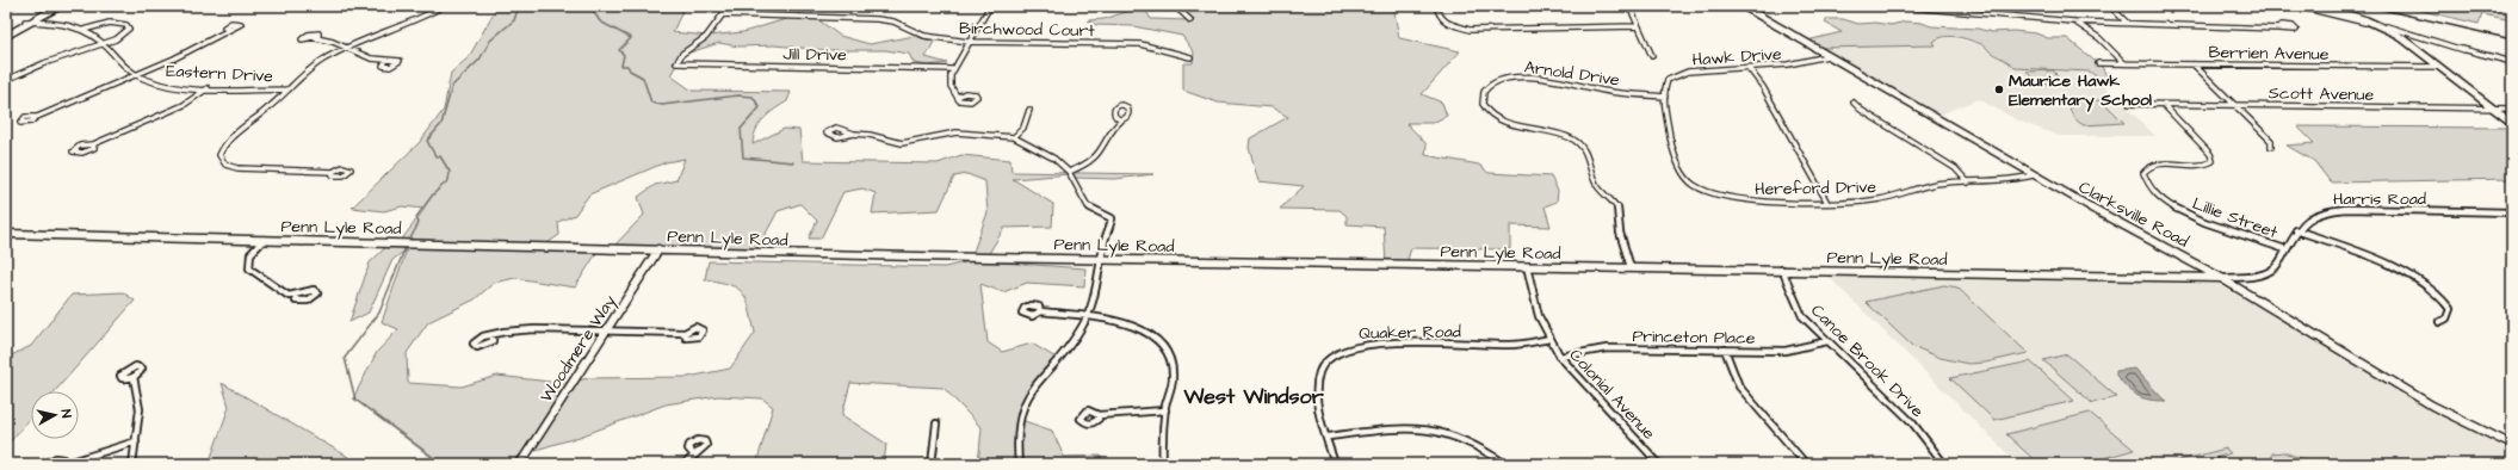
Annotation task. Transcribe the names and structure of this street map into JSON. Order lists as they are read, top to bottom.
{
  "streets": {
    "street": [
      "Birchwood Court",
      "Berrien Avenue",
      "Jill Drive",
      "Hawk Drive",
      "Eastern Drive",
      "Arnold Drive",
      "Scott Avenue",
      "Hereford Drive",
      "Harris Road",
      "Clarksville Road",
      "Lillie Street",
      "Penn Lyle Road",
      "Quaker Road",
      "Princeton Place",
      "Woodmere Way",
      "Canoe Brook Drive",
      "Colonial Avenue"
    ]
  },
  "crossings": [
    ["Birchwood Court", "Jill Drive"],
    ["Hawk Drive", "Arnold Drive"],
    ["Hawk Drive", "Hereford Drive"],
    ["Hawk Drive", "Clarksville Road"],
    ["Arnold Drive", "Hereford Drive"],
    ["Arnold Drive", "Penn Lyle Road"],
    ["Scott Avenue", "Lillie Street"],
    ["Hereford Drive", "Clarksville Road"],
    ["Harris Road", "Clarksville Road"],
    ["Harris Road", "Lillie Street"],
    ["Harris Road", "Penn Lyle Road"],
    ["Clarksville Road", "Penn Lyle Road"],
    ["Penn Lyle Road", "Woodmere Way"],
    ["Penn Lyle Road", "Canoe Brook Drive"],
    ["Quaker Road", "Colonial Avenue"],
    ["Princeton Place", "Canoe Brook Drive"],
    ["Princeton Place", "Colonial Avenue"]
  ],
  "districts": ["West Windsor"],
  "places": ["Maurice Hawk Elementary School"],
  "north": "right"
}
